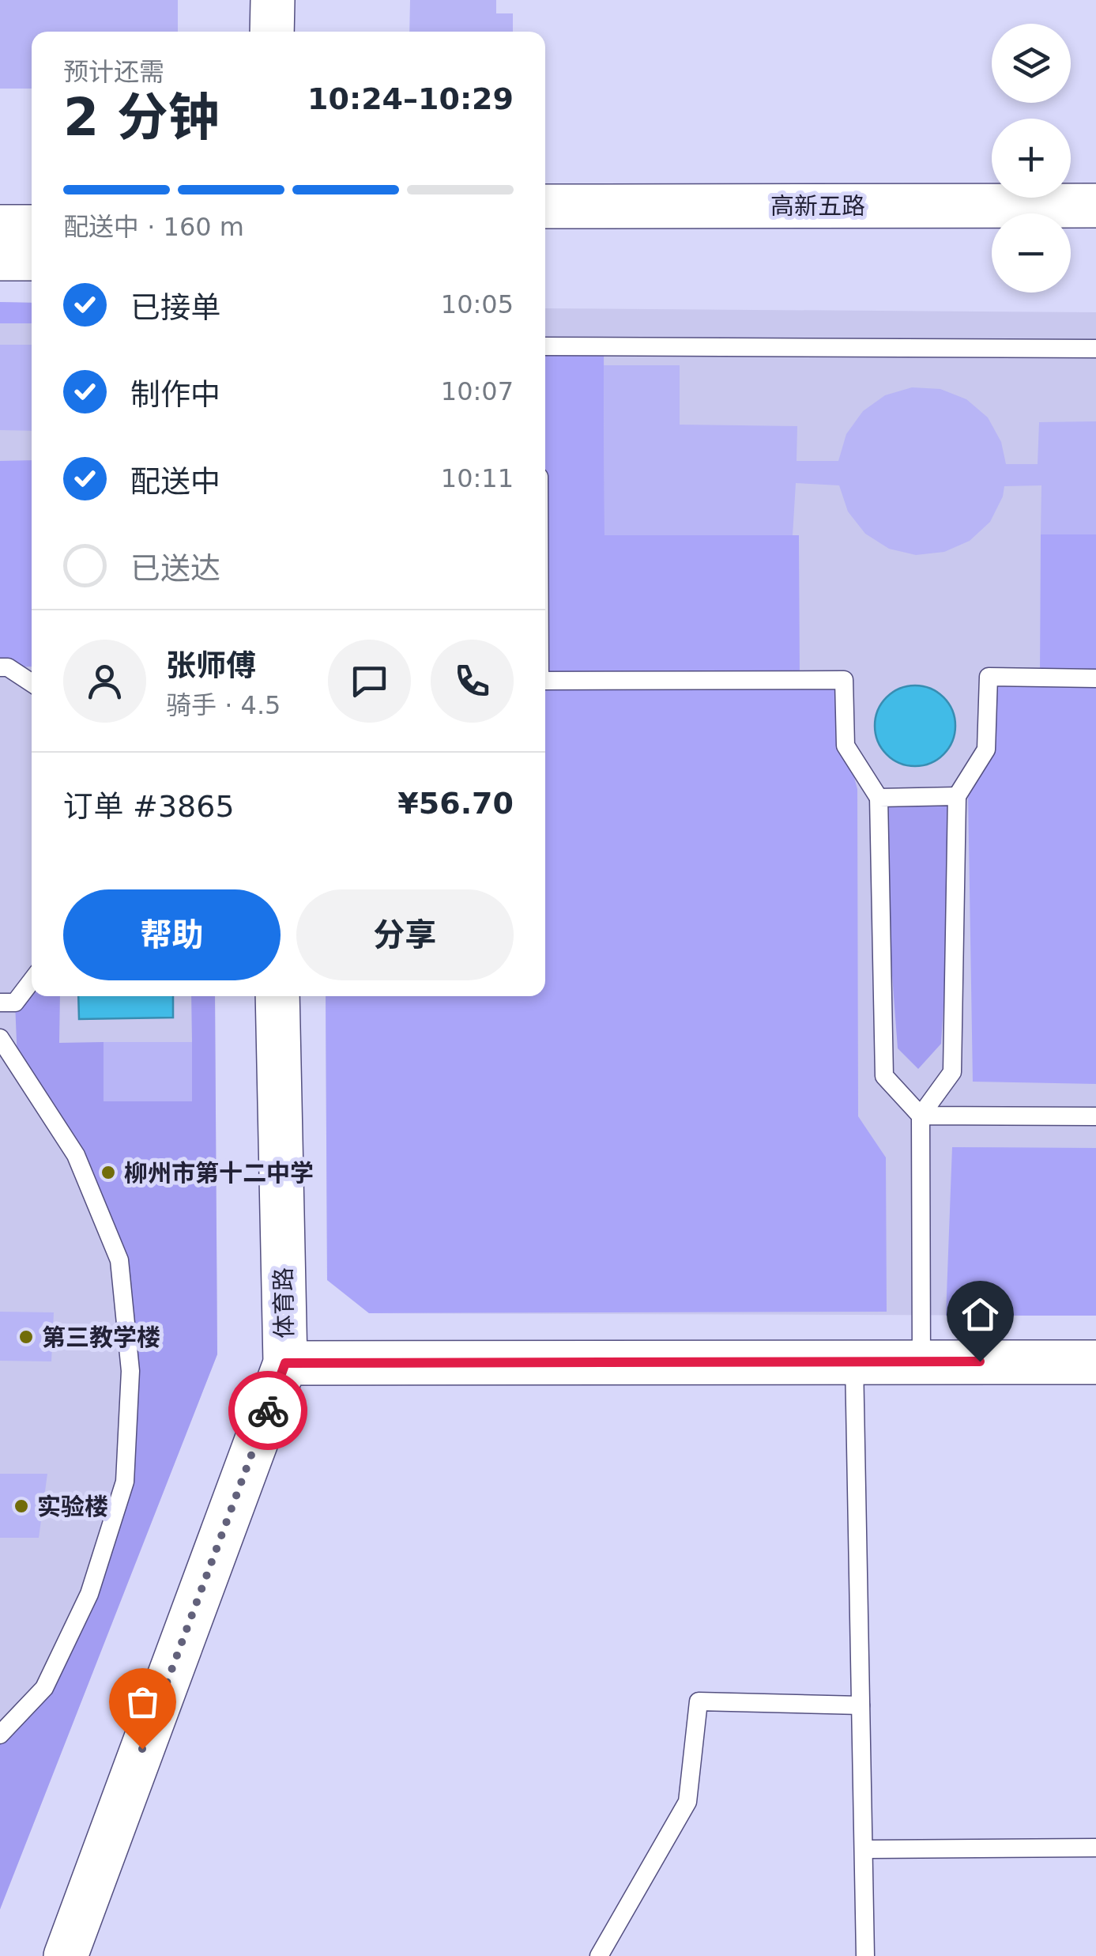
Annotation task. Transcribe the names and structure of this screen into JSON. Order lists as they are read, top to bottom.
{
  "streets": {
    "street": ["高新五路", "体育路"]
  },
  "places": ["柳州市第十二中学", "第三教学楼", "实验楼"],
  "page": {
    "map_buttons": ["+", "−"],
    "heading": ["2 分钟", "预计还需", "10:24–10:29"],
    "panel": [
      "张师傅",
      "骑手 · 4.5",
      "订单 #3865",
      "¥56.70"
    ],
    "bar": "配送中 · 160 m",
    "list": [
      ["已接单", "10:05"],
      ["制作中", "10:07"],
      ["配送中", "10:11"],
      "已送达"
    ],
    "buttons": ["帮助", "分享"]
  }
}
